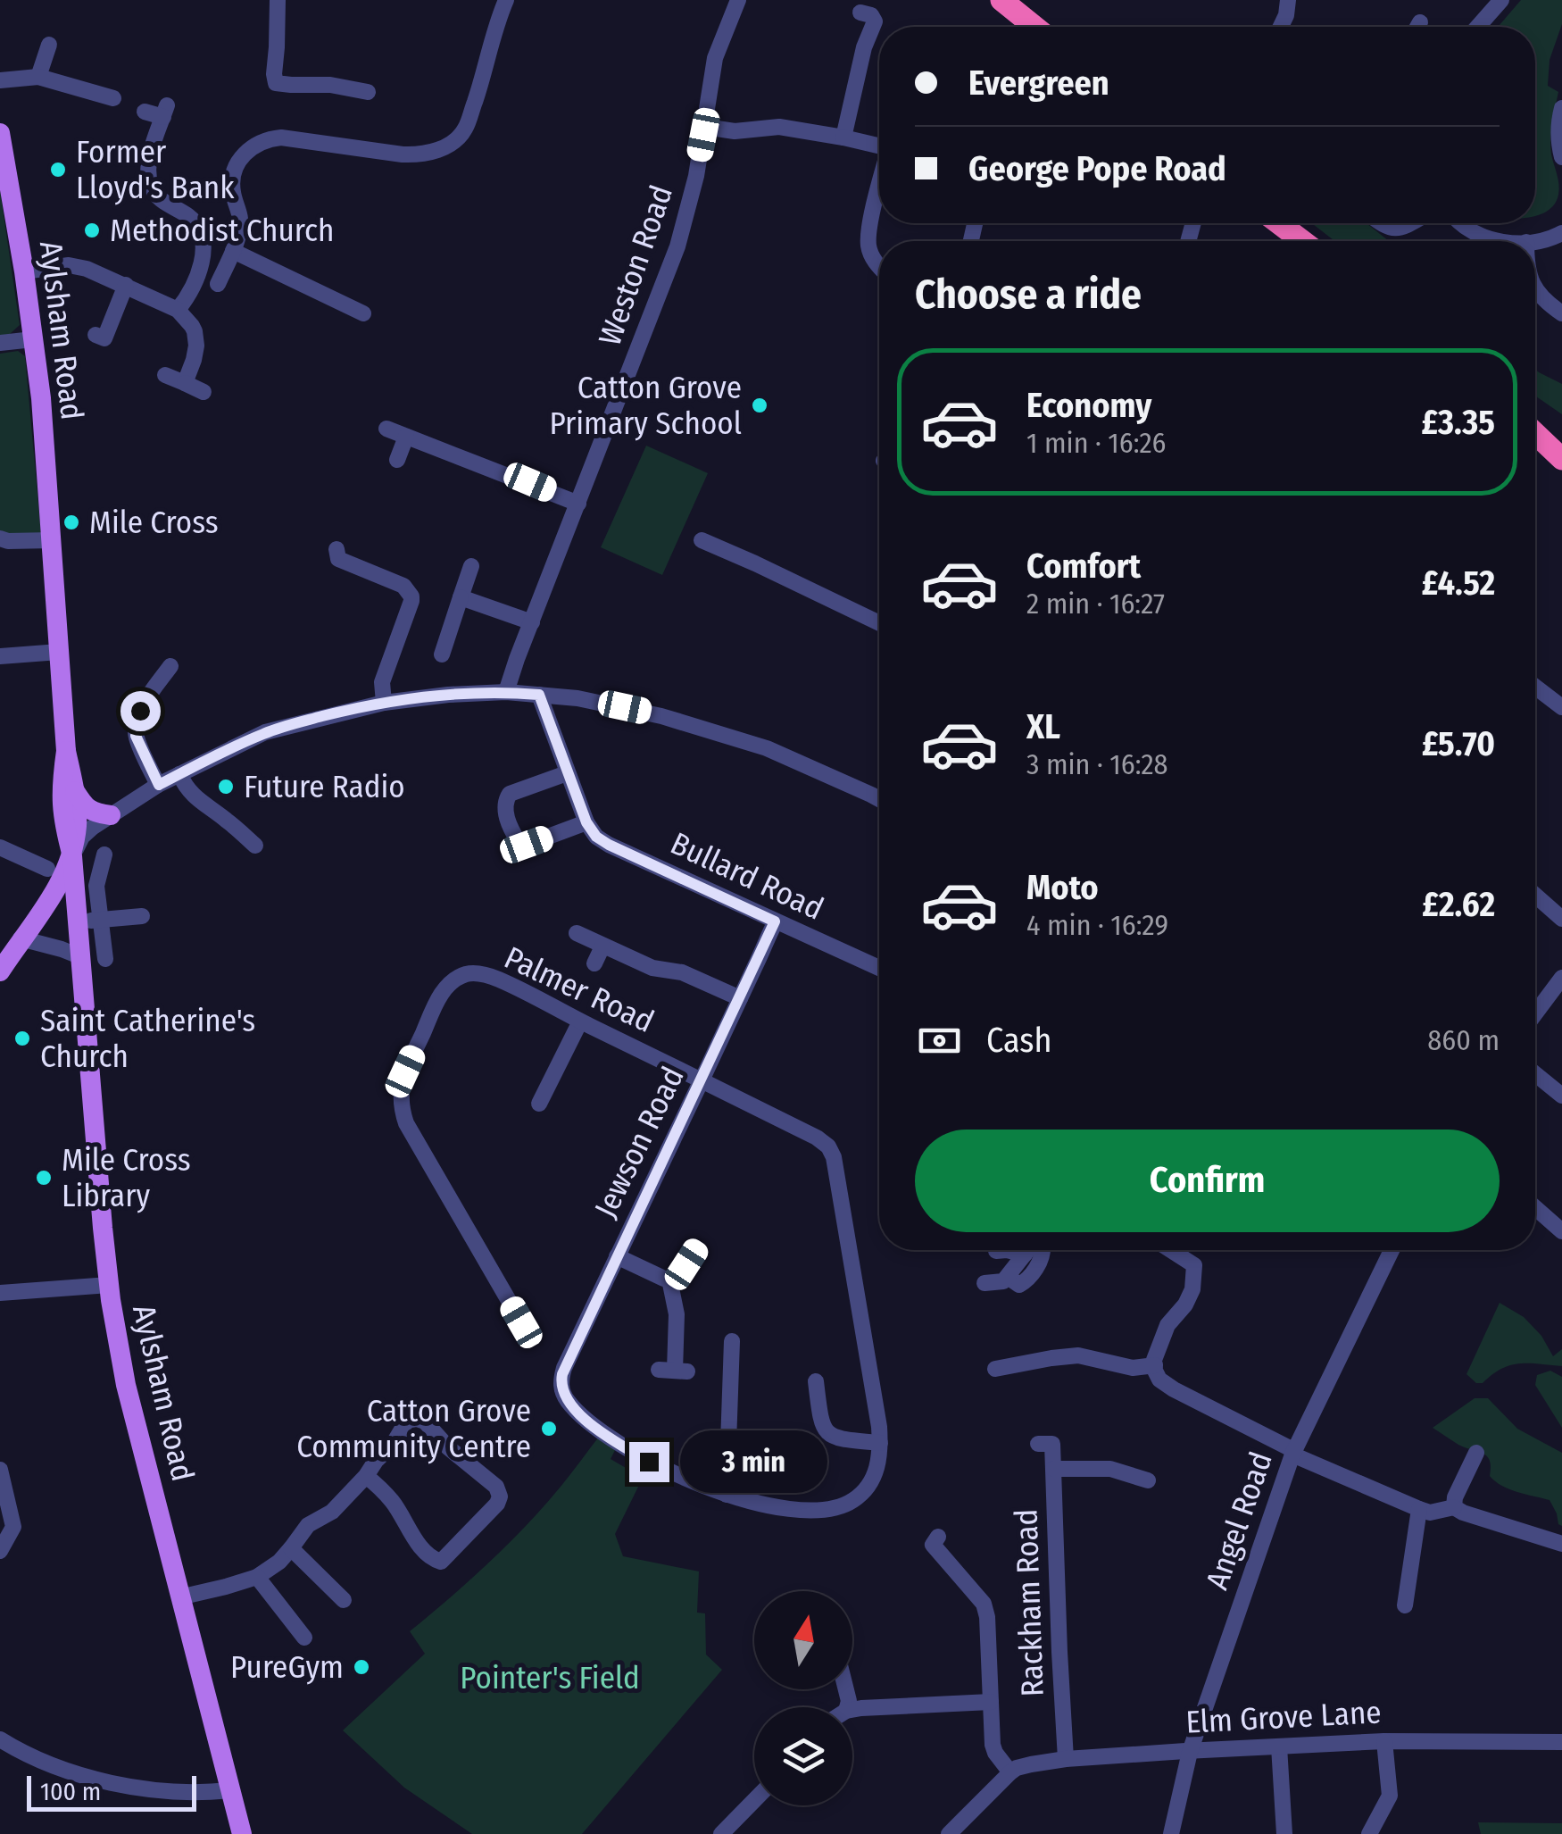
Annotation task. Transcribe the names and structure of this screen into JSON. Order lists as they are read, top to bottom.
{
  "streets": {
    "main road": ["Aylsham Road"],
    "street": [
      "Weston Road",
      "Bullard Road",
      "Palmer Road",
      "Jewson Road",
      "Angel Road",
      "Rackham Road",
      "Elm Grove Lane"
    ]
  },
  "crossings": [
    ["Bullard Road", "Jewson Road"],
    ["Palmer Road", "Jewson Road"],
    ["Angel Road", "Elm Grove Lane"],
    ["Rackham Road", "Elm Grove Lane"]
  ],
  "parks": ["Pointer's Field"],
  "places": [
    "Former Lloyd's Bank",
    "Methodist Church",
    "Catton Grove Primary School",
    "Mile Cross",
    "Future Radio",
    "Saint Catherine's Church",
    "Mile Cross Library",
    "Catton Grove Community Centre",
    "PureGym"
  ],
  "scale_bar": "100 m",
  "north": "top",
  "page": {
    "banner": ["Evergreen", "George Pope Road"],
    "heading": "Choose a ride",
    "list": [
      {
        "name": "Economy",
        "note": "1 min · 16:26",
        "value": "£3.35"
      },
      {
        "name": "Comfort",
        "note": "2 min · 16:27",
        "value": "£4.52"
      },
      {
        "name": "XL",
        "note": "3 min · 16:28",
        "value": "£5.70"
      },
      {
        "name": "Moto",
        "note": "4 min · 16:29",
        "value": "£2.62"
      }
    ],
    "pay": ["Cash", "860 m"],
    "buttons": "Confirm",
    "bubble": "3 min",
    "scale": "100 m"
  }
}
